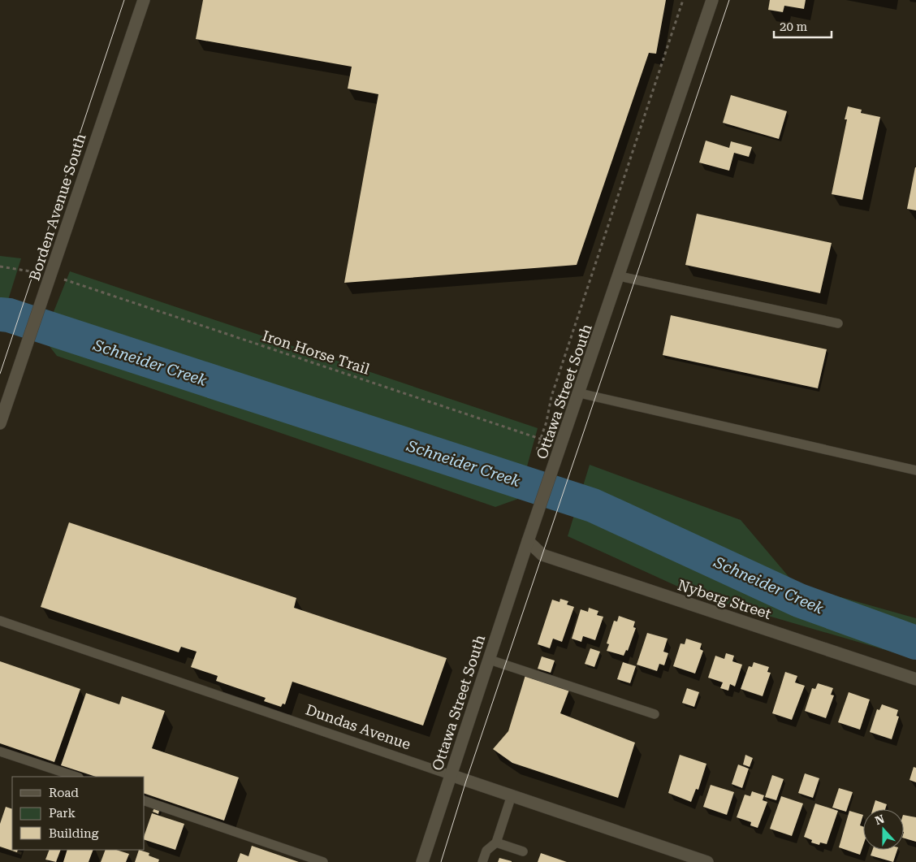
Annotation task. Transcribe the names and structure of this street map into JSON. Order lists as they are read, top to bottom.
{
  "streets": {
    "street": [
      "Borden Avenue South",
      "Ottawa Street South",
      "Nyberg Street",
      "Dundas Avenue"
    ],
    "path": ["Iron Horse Trail"]
  },
  "crossings": [
    ["Iron Horse Trail", "Ottawa Street South"],
    ["Ottawa Street South", "Nyberg Street"],
    ["Ottawa Street South", "Dundas Avenue"]
  ],
  "water": ["Schneider Creek"],
  "legend": ["Road", "Park", "Building"],
  "scale_bar": "20 m",
  "north": "top"
}
